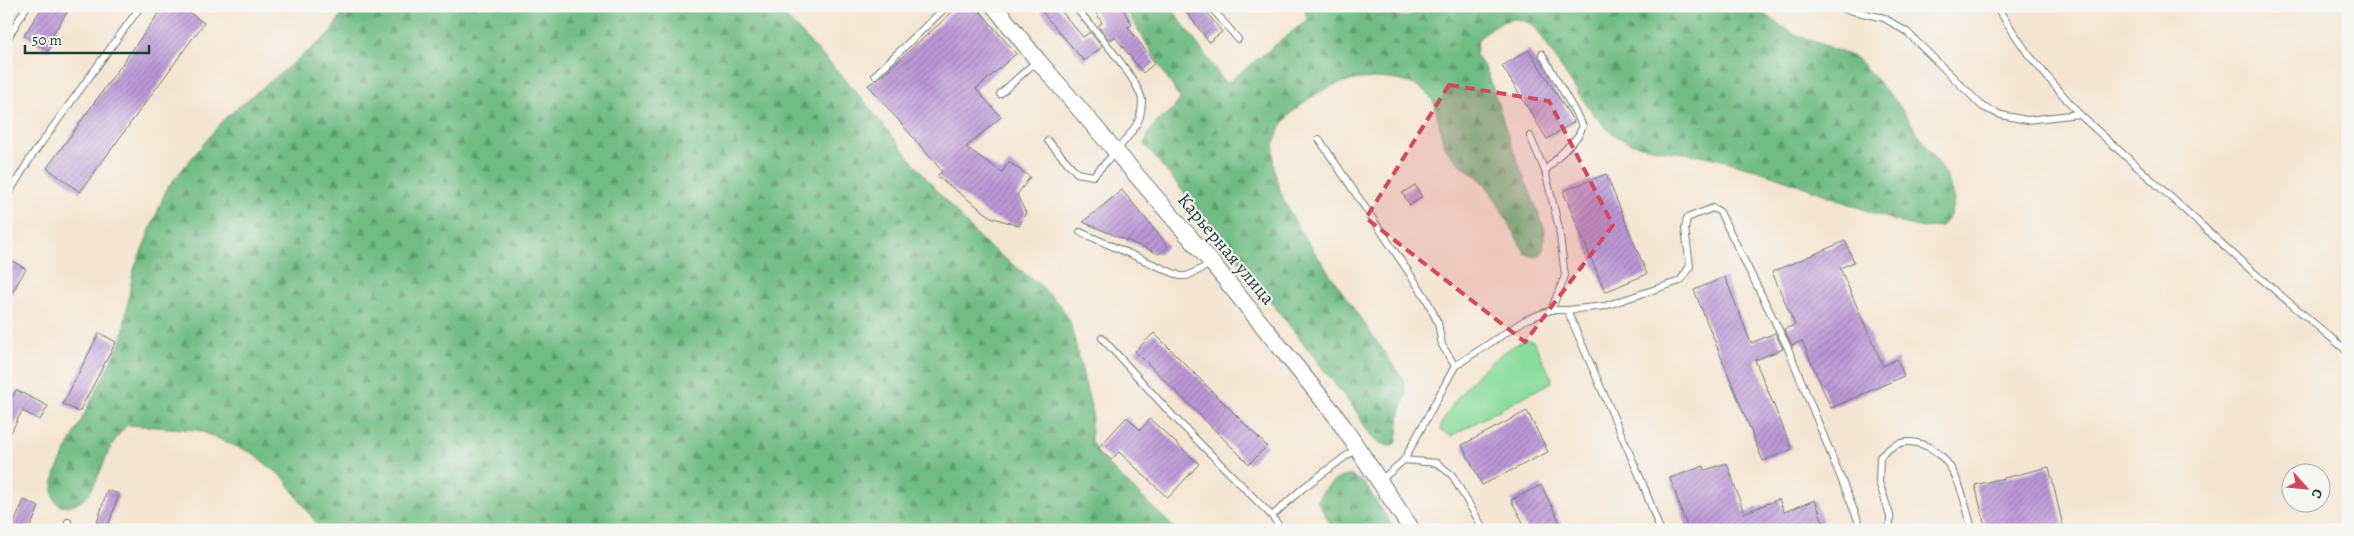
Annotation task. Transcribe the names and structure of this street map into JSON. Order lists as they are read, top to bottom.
{
  "streets": {
    "street": ["Карьерная улица"]
  },
  "scale_bar": "50 m",
  "north": "bottom right"
}
